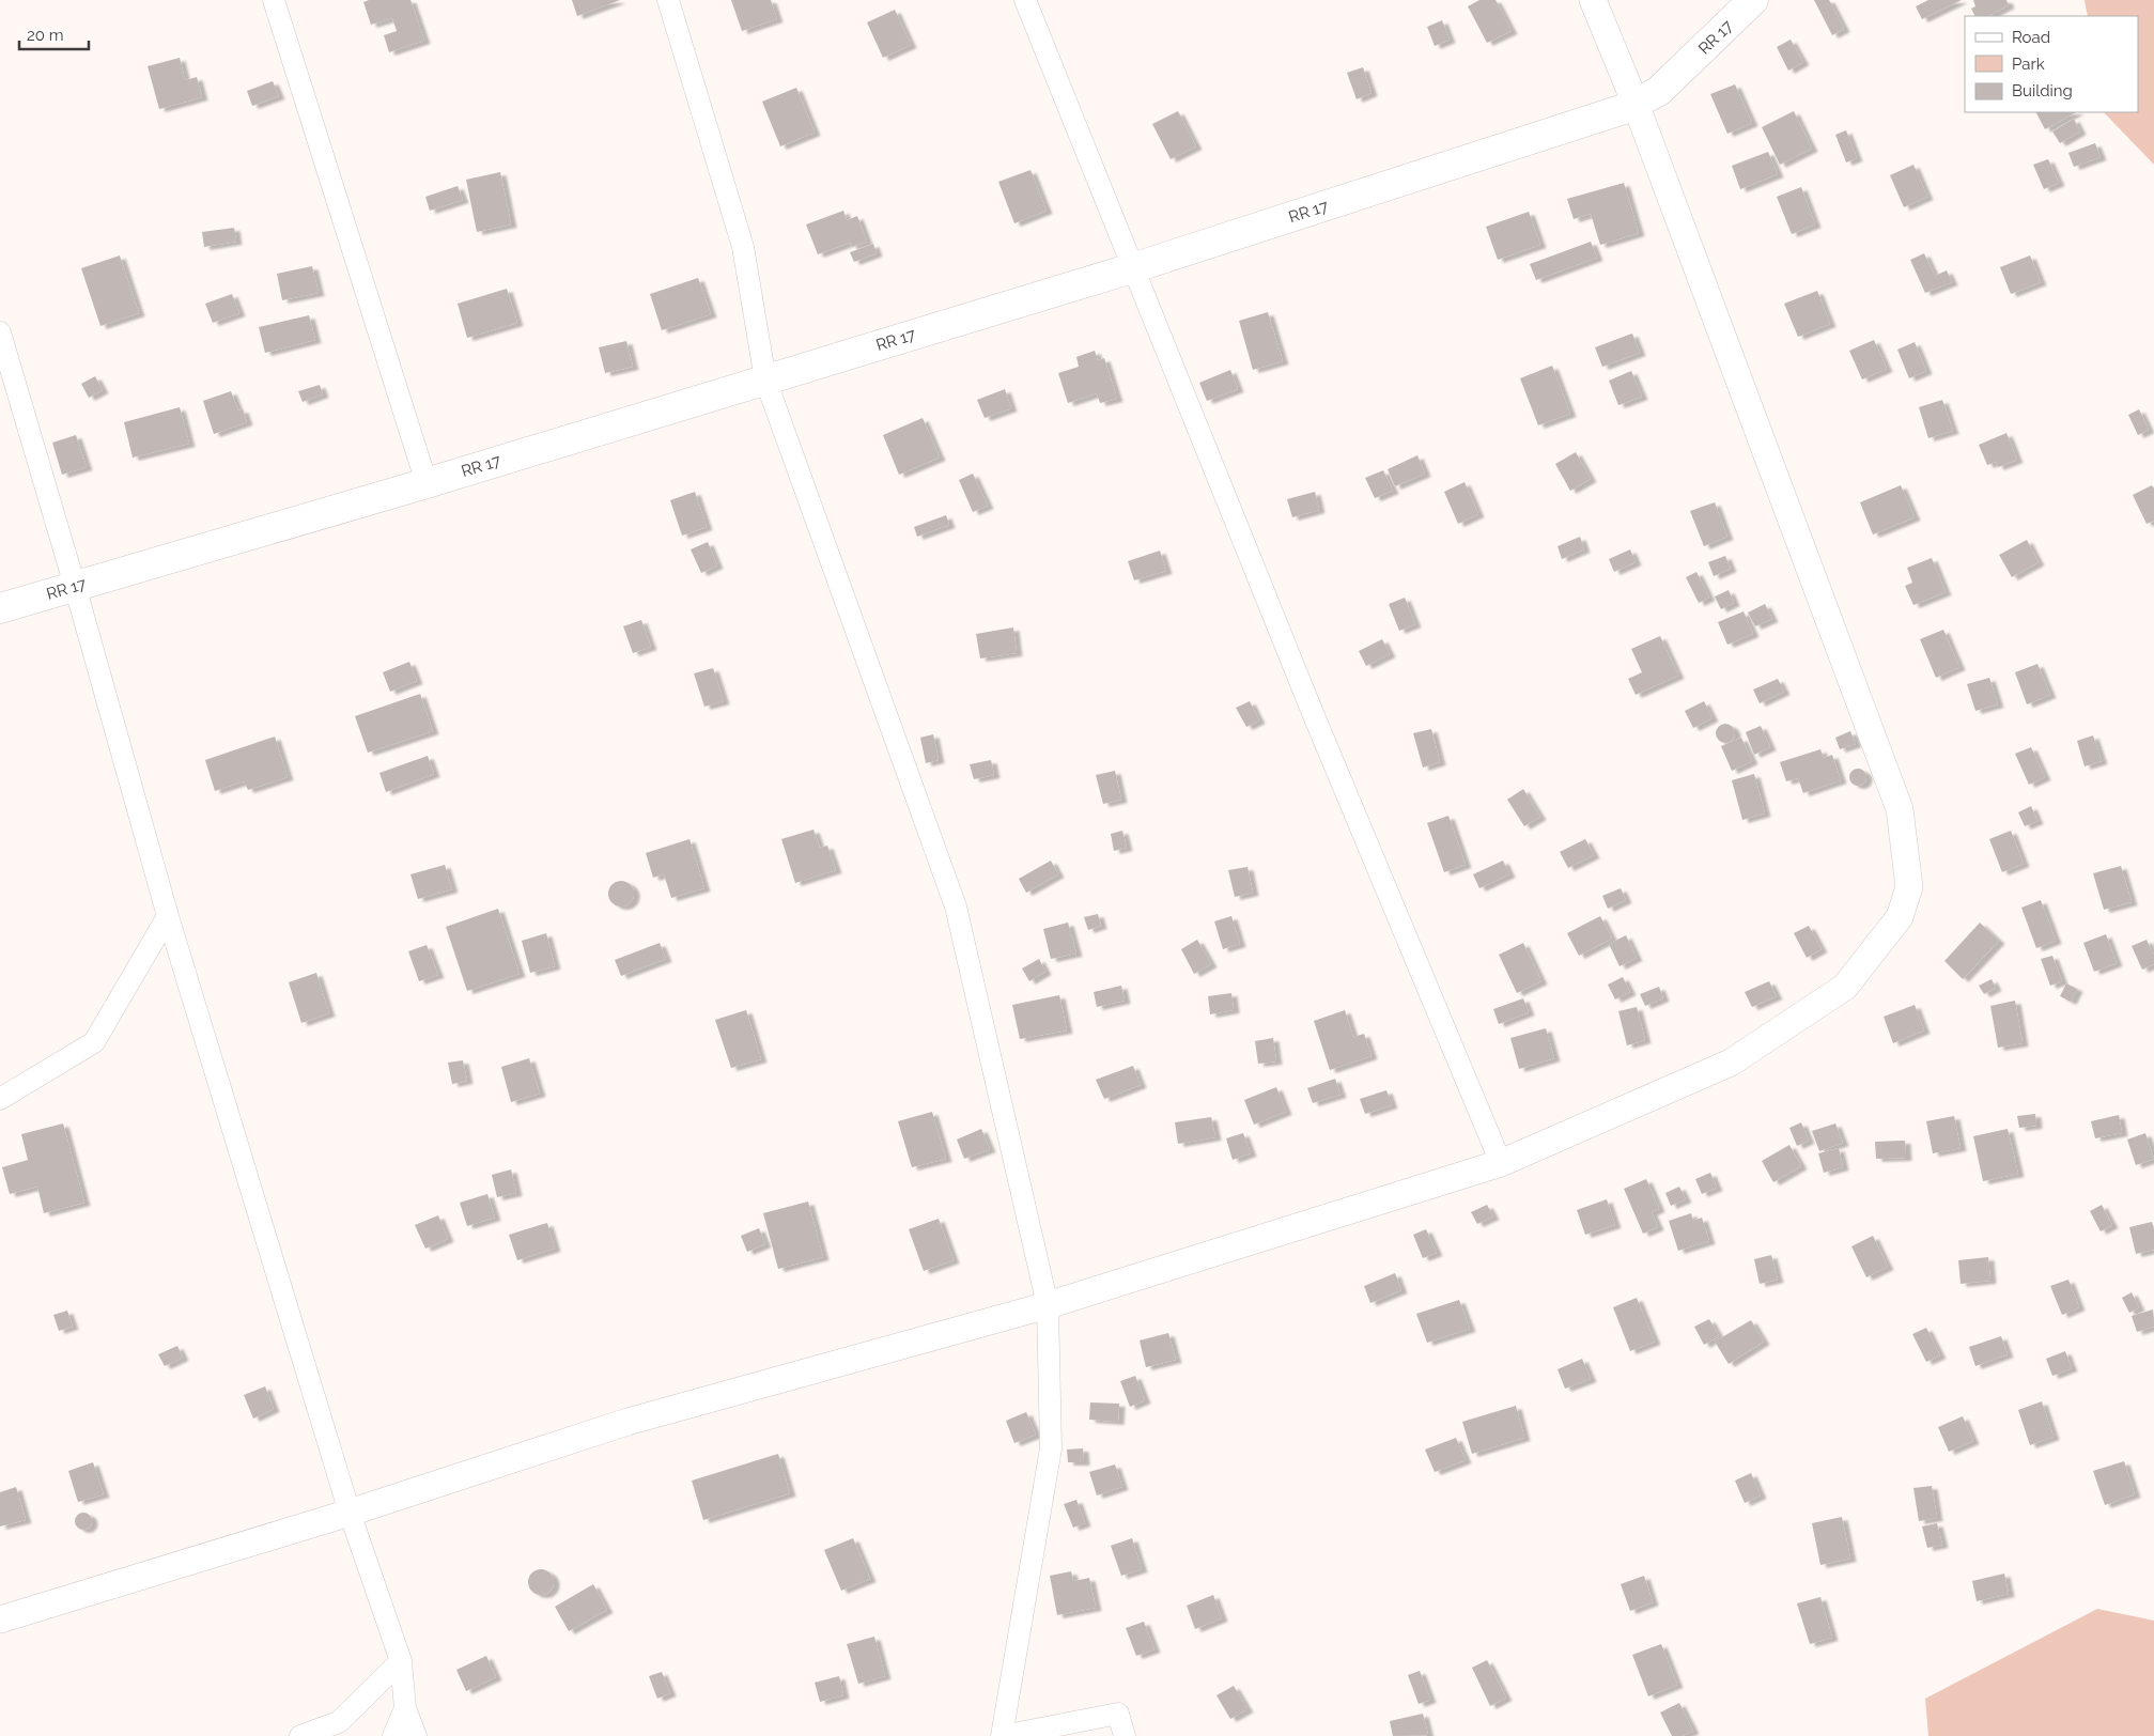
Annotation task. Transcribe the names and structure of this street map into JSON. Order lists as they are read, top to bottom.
{
  "streets": {
    "main road": ["RR 17"]
  },
  "legend": ["Road", "Park", "Building"],
  "scale_bar": "20 m"
}
